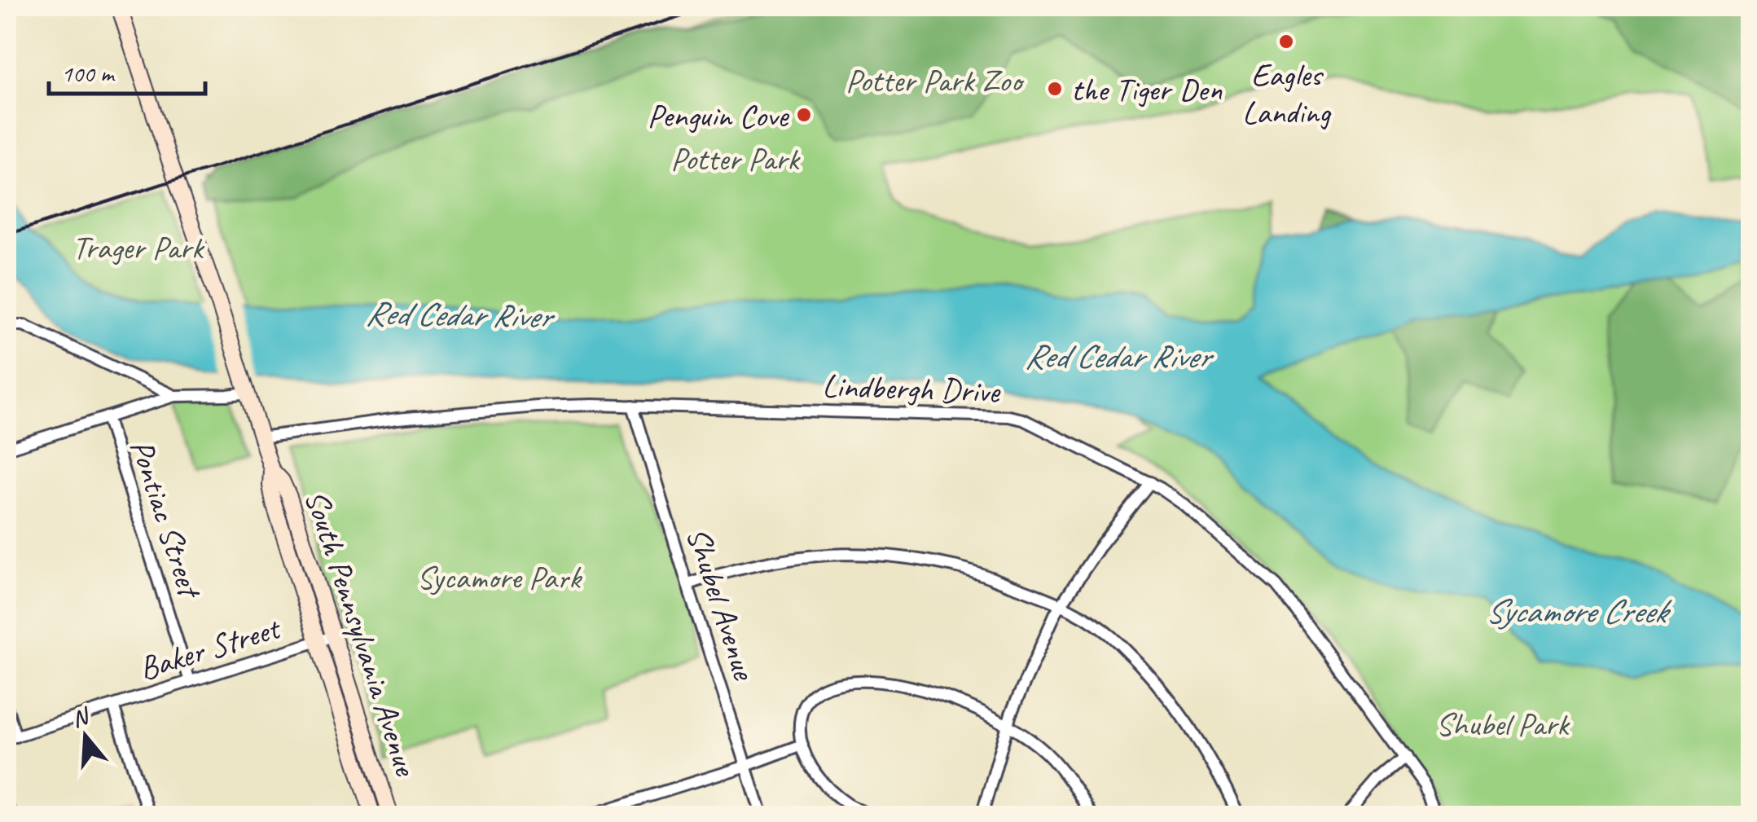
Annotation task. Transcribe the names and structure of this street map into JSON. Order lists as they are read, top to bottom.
{
  "streets": {
    "main road": ["South Pennsylvania Avenue"],
    "street": [
      "Lindbergh Drive",
      "Pontiac Street",
      "Shubel Avenue",
      "Baker Street"
    ]
  },
  "crossings": [
    ["Lindbergh Drive", "Shubel Avenue"],
    ["Lindbergh Drive", "South Pennsylvania Avenue"],
    ["Pontiac Street", "Baker Street"],
    ["South Pennsylvania Avenue", "Baker Street"]
  ],
  "water": ["Red Cedar River", "Sycamore Creek"],
  "parks": [
    "Potter Park Zoo",
    "Potter Park",
    "Trager Park",
    "Sycamore Park",
    "Shubel Park"
  ],
  "places": ["Eagles Landing", "the Tiger Den", "Penguin Cove"],
  "scale_bar": "100 m",
  "north": "top"
}
